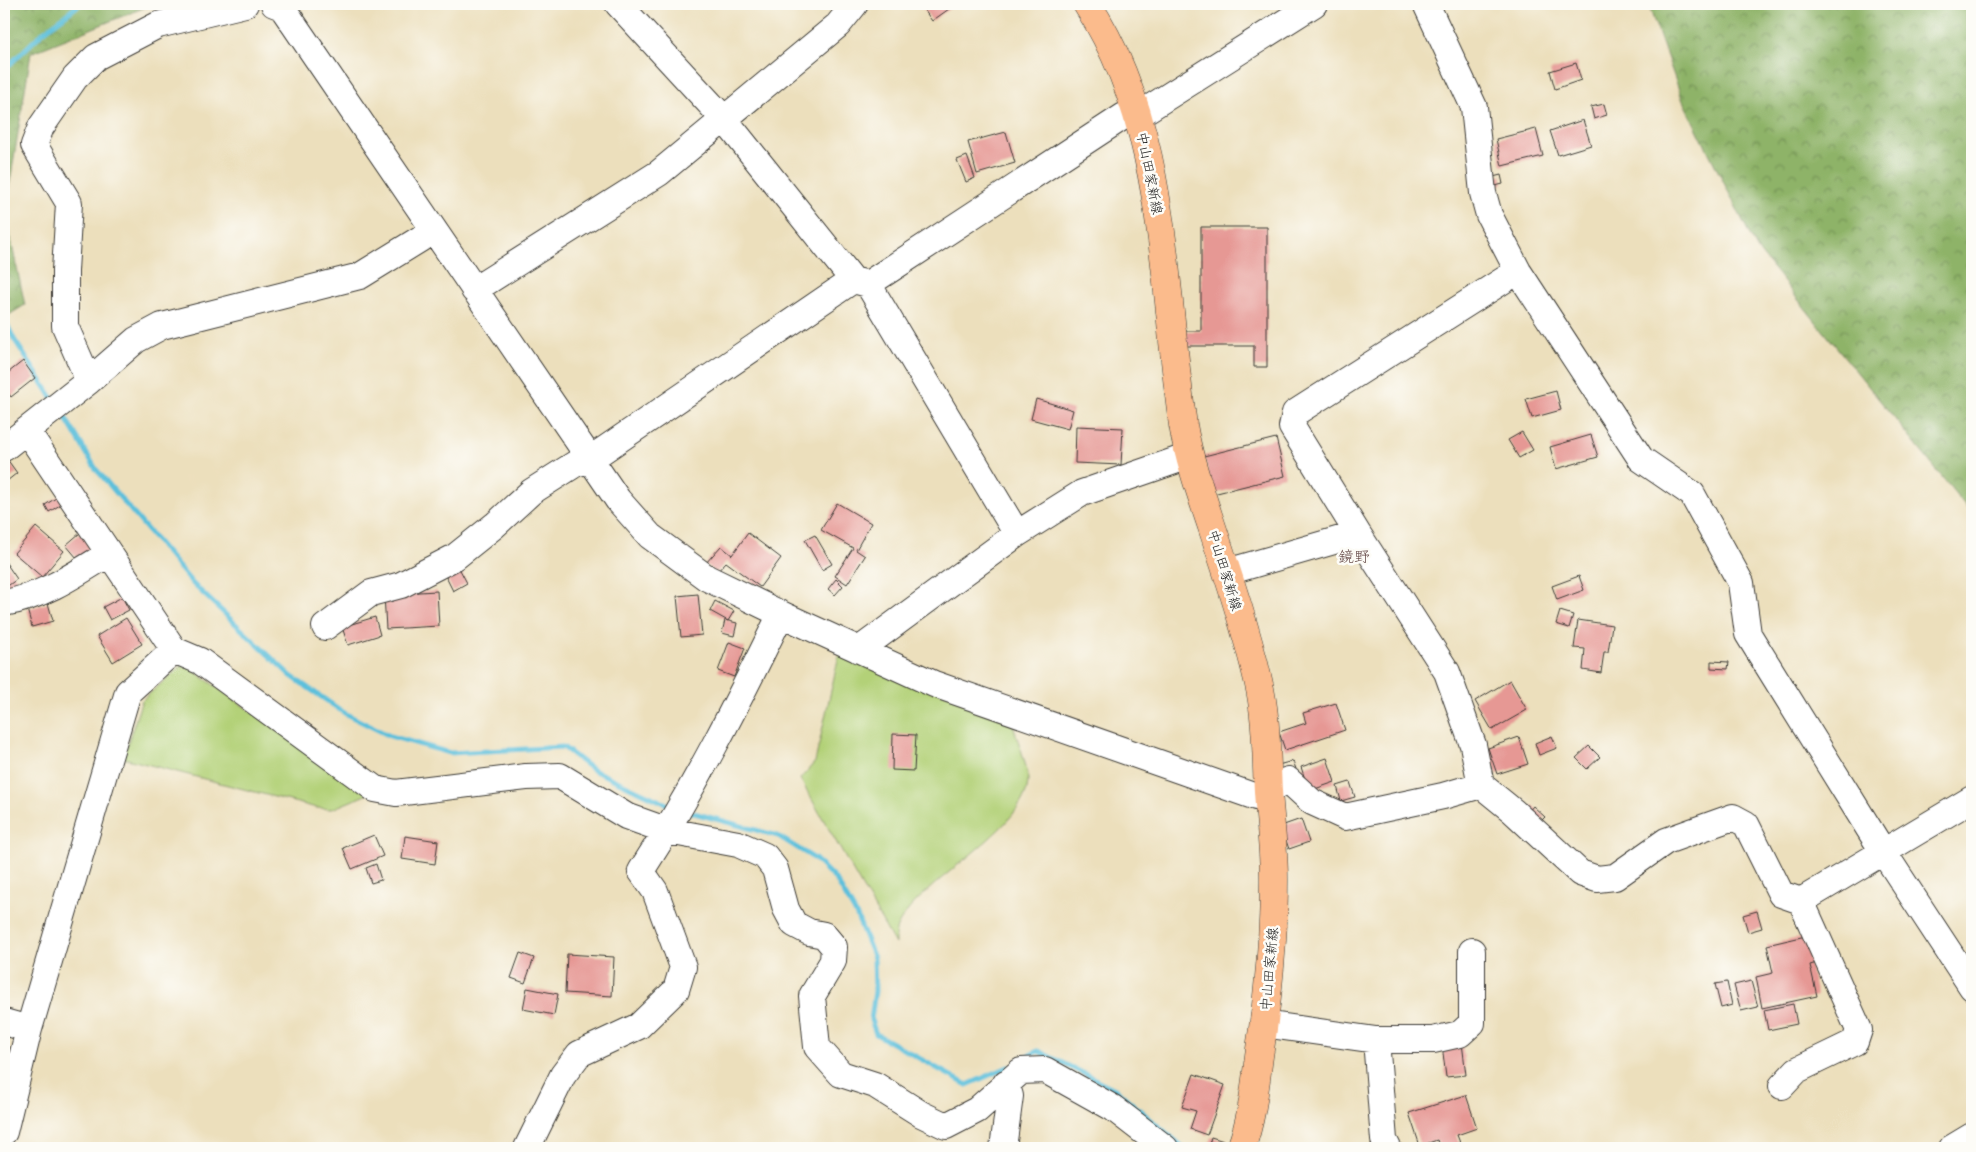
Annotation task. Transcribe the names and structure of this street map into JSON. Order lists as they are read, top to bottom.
{
  "streets": {
    "main road": ["中山田家新線"]
  },
  "districts": ["鏡野"]
}
